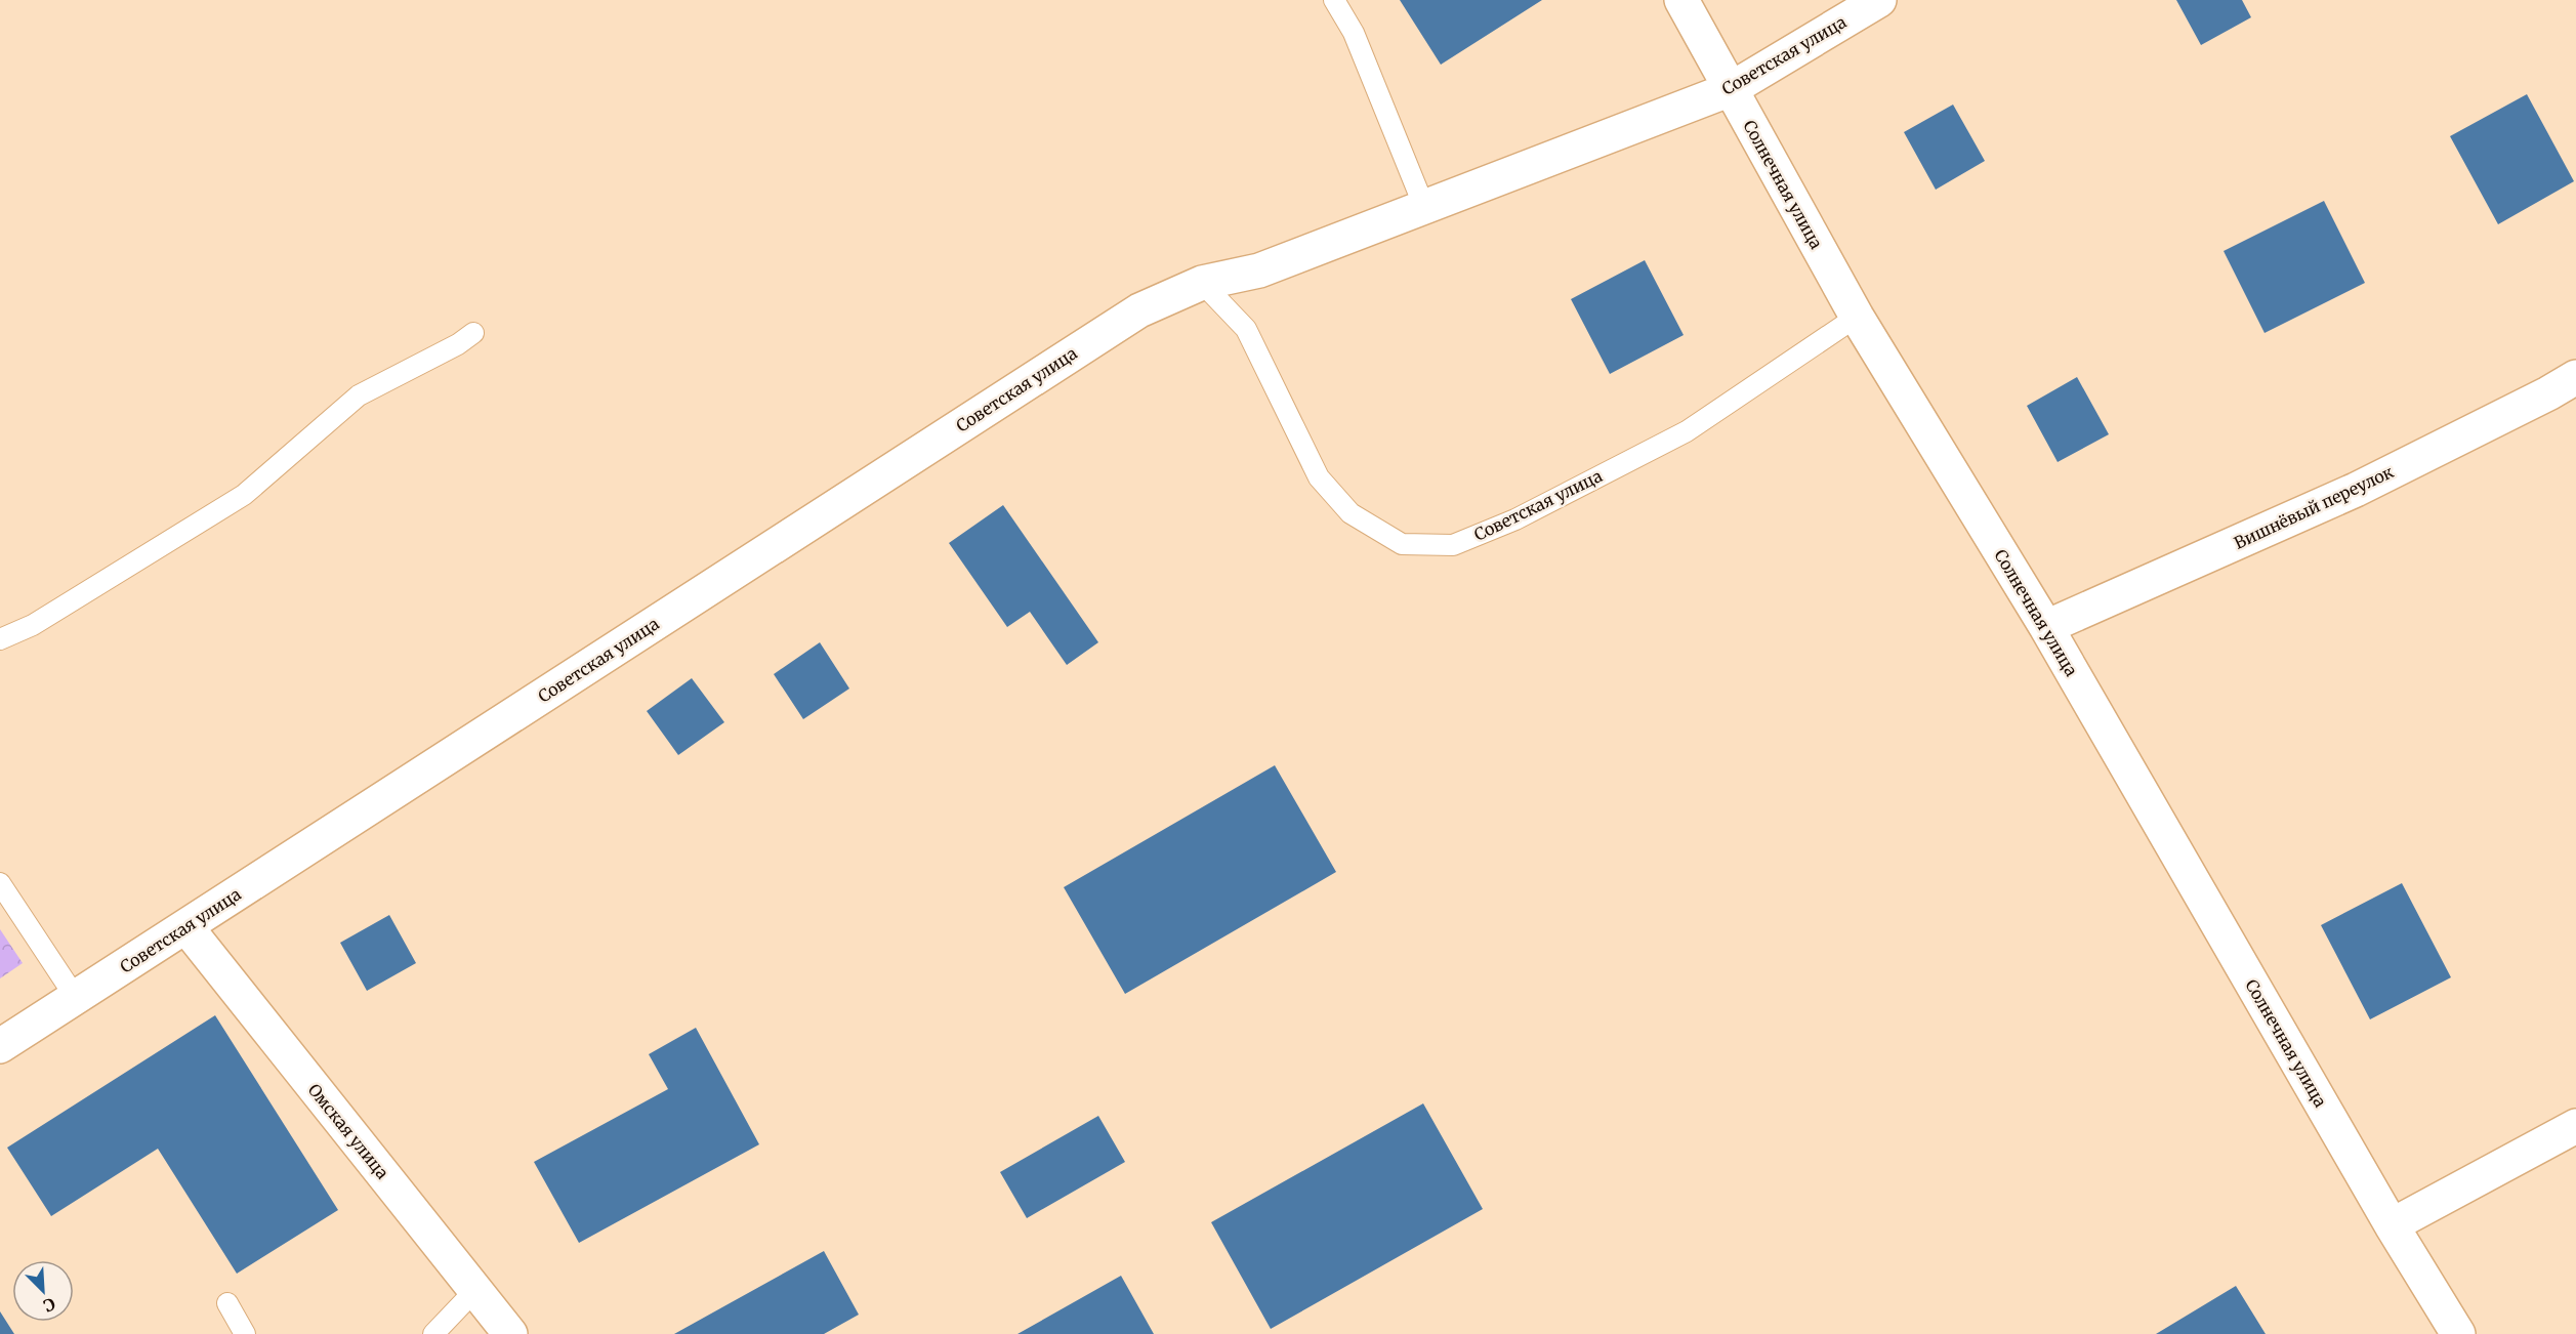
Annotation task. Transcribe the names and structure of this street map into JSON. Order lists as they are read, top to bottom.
{
  "streets": {
    "street": [
      "Советская улица",
      "Солнечная улица",
      "Вишнёвый переулок",
      "Омская улица"
    ]
  },
  "crossings": [
    ["Советская улица", "Солнечная улица"],
    ["Советская улица", "Омская улица"],
    ["Солнечная улица", "Вишнёвый переулок"]
  ],
  "north": "bottom right"
}
